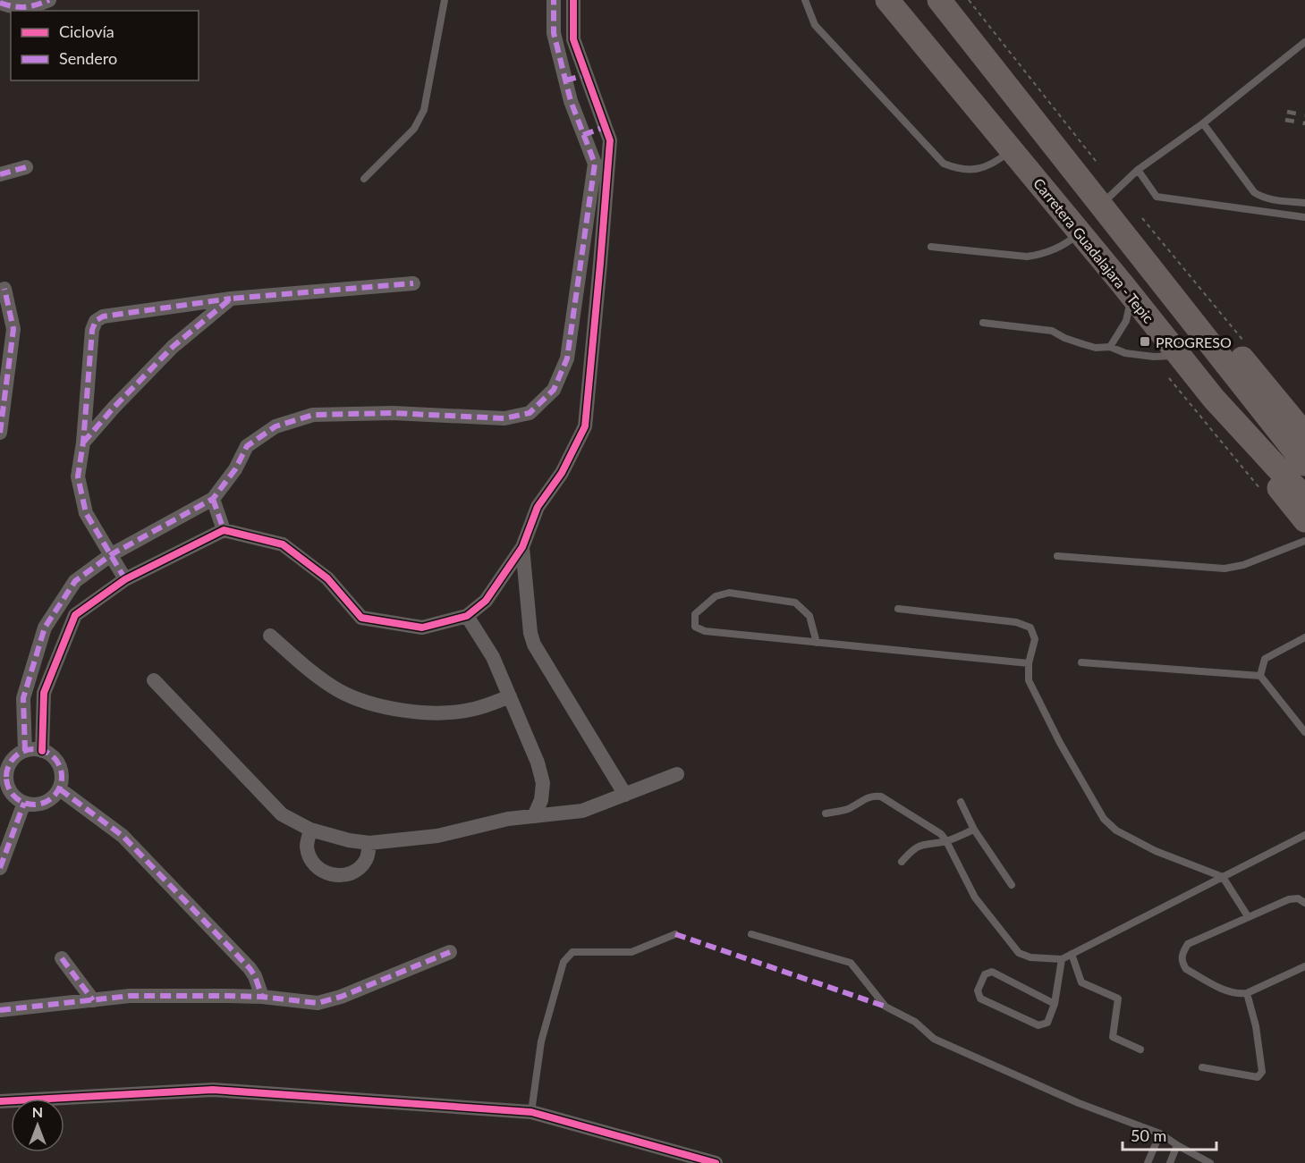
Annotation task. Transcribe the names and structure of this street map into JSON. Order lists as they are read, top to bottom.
{
  "streets": {
    "highway": ["Carretera Guadalajara - Tepic"]
  },
  "places": {
    "transit": ["PROGRESO"]
  },
  "legend": ["Ciclovía", "Sendero"],
  "scale_bar": "50 m",
  "north": "top"
}
